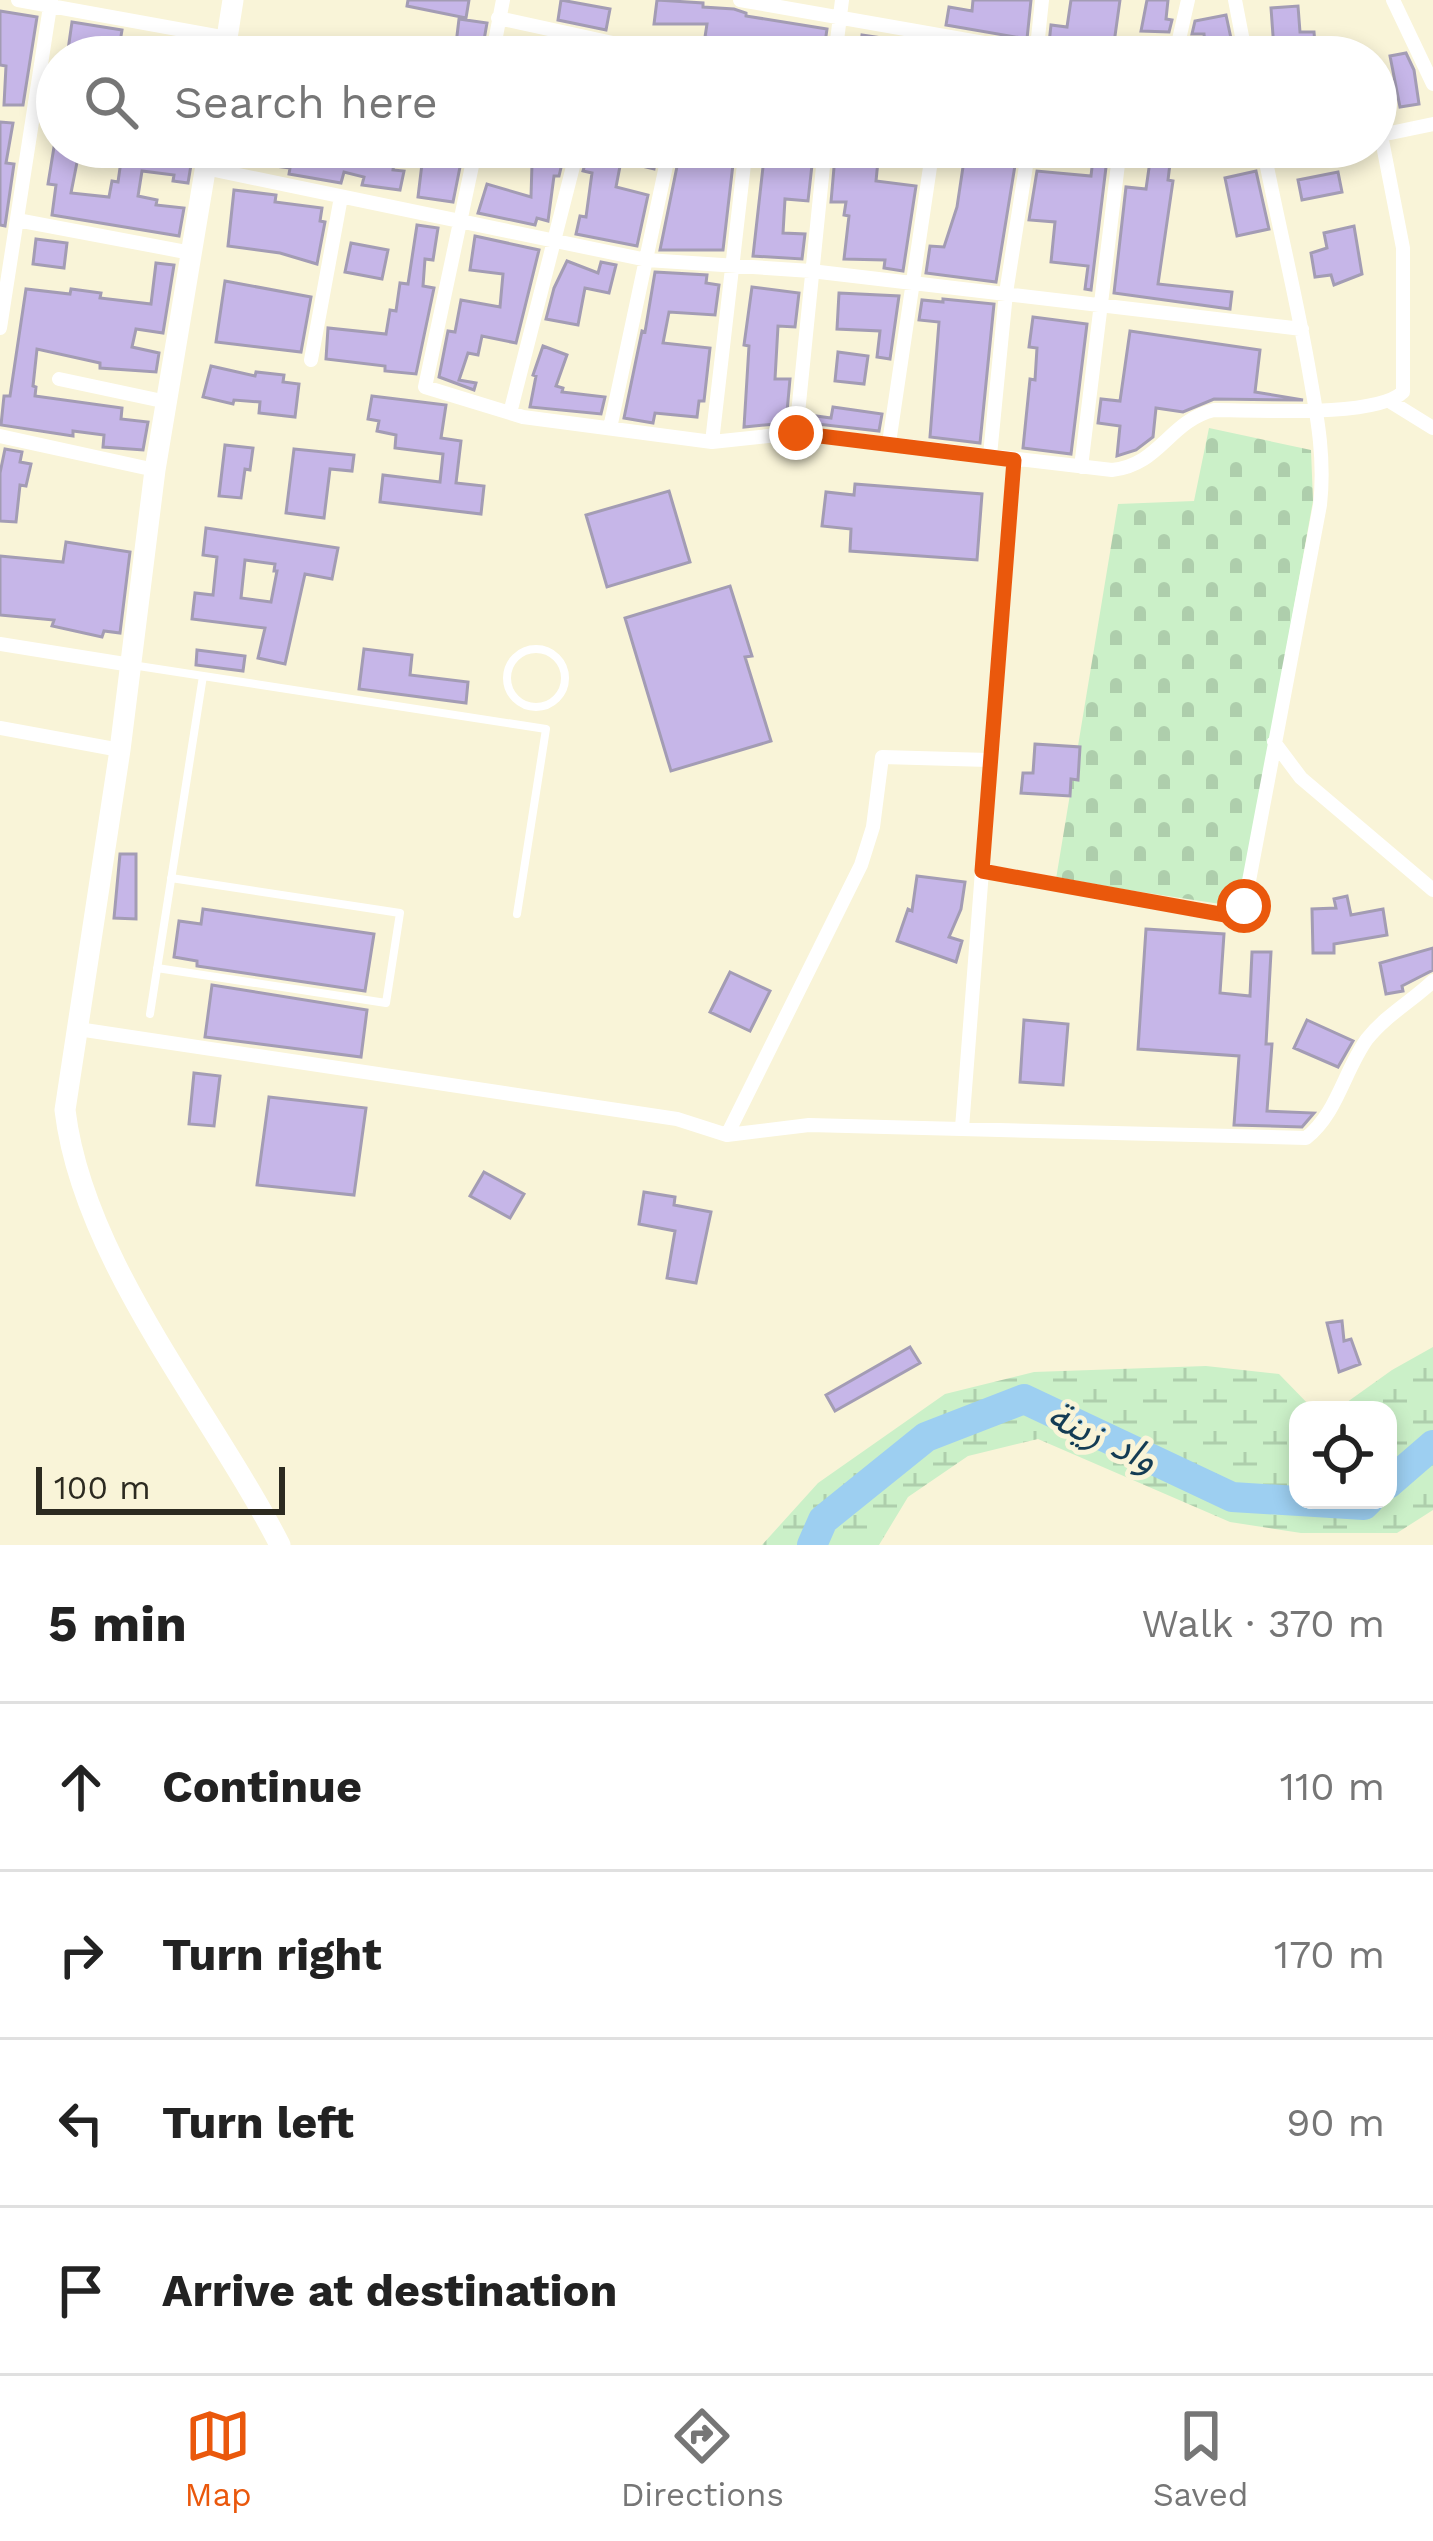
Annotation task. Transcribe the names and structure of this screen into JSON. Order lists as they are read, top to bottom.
{
  "water": ["واد زينة"],
  "scale_bar": "100 m",
  "page": {
    "search": "Search here",
    "scale": "100 m",
    "heading": ["5 min", "Walk · 370 m"],
    "list": [
      ["Continue", "110 m"],
      ["Turn right", "170 m"],
      ["Turn left", "90 m"],
      "Arrive at destination"
    ],
    "nav": ["Map", "Directions", "Saved"]
  }
}
